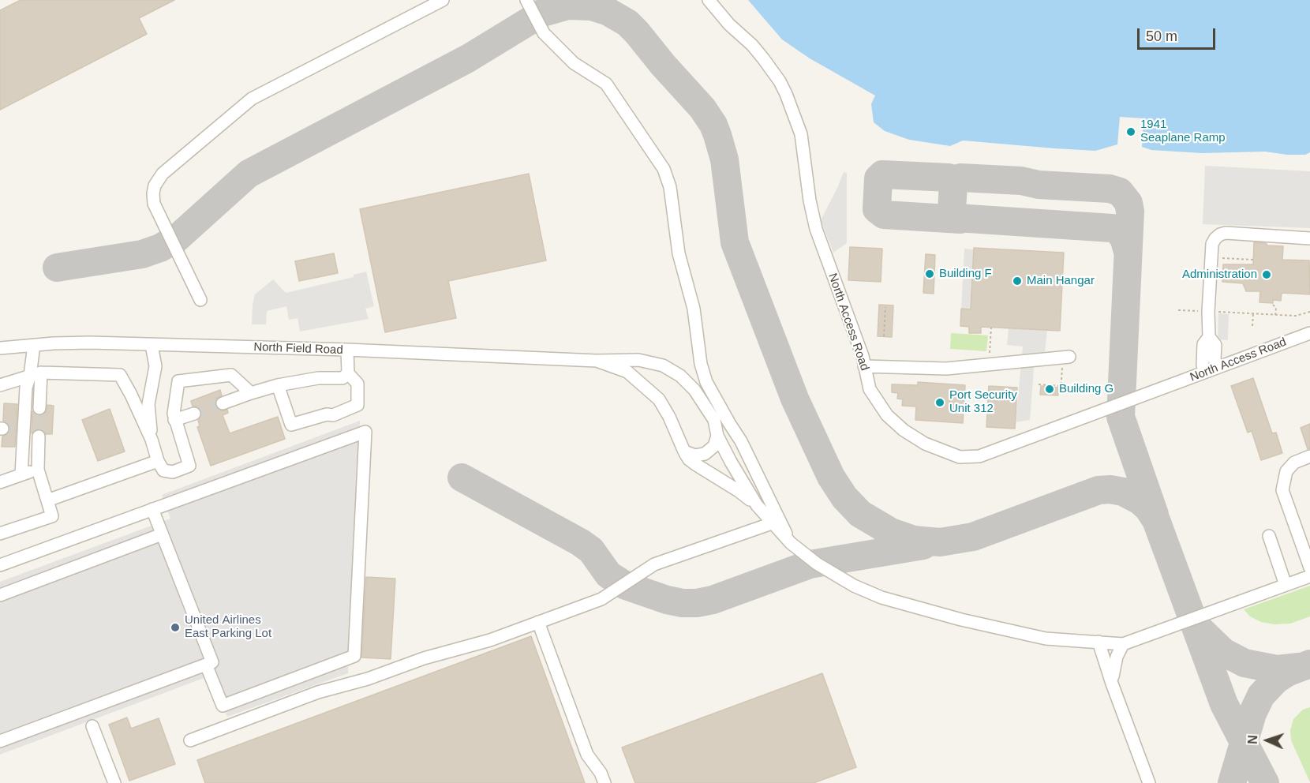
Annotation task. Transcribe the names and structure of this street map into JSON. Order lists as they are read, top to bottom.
{
  "streets": {
    "street": ["North Access Road", "North Field Road"]
  },
  "places": [
    "1941 Seaplane Ramp",
    "Building F",
    "Administration",
    "Main Hangar",
    "Building G",
    "Port Security Unit 312",
    "United Airlines East Parking Lot"
  ],
  "scale_bar": "50 m",
  "north": "left"
}
